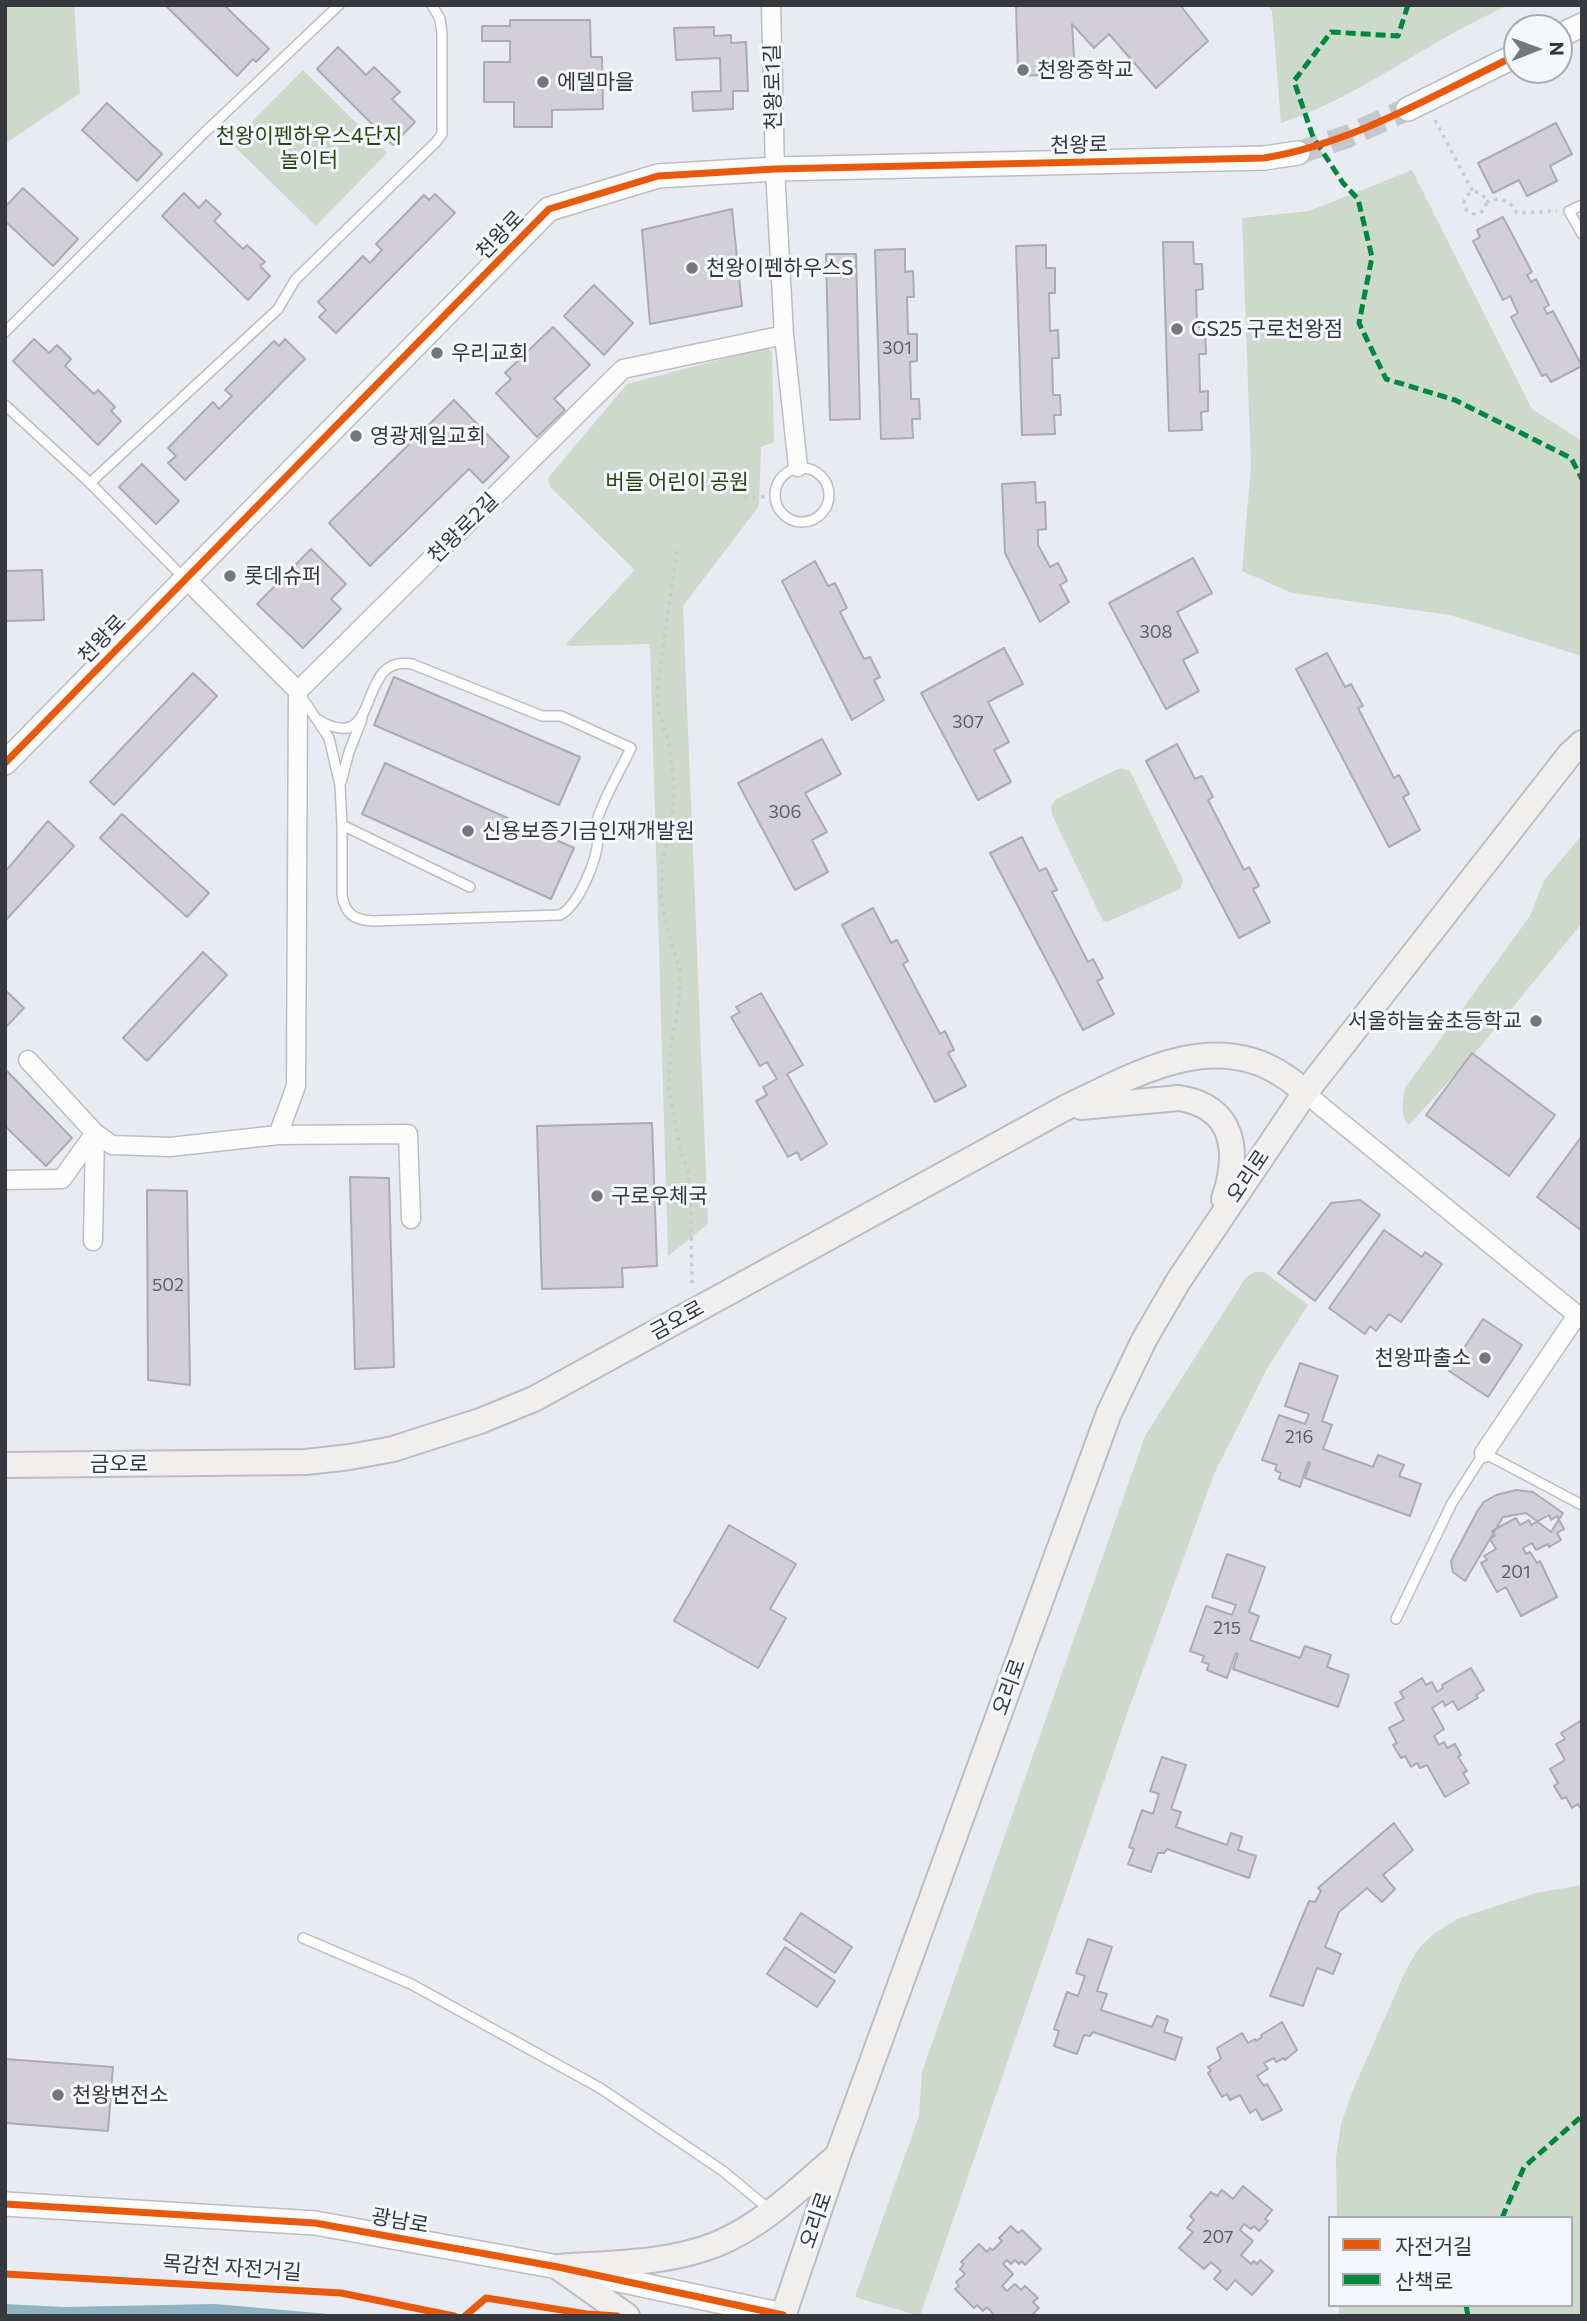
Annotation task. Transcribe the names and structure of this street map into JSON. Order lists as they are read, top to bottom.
{
  "streets": {
    "main road": ["오리로", "금오로"],
    "street": [
      "천왕로1길",
      "천왕로",
      "천왕로2길",
      "광남로"
    ],
    "cycle path": ["목감천 자전거길"]
  },
  "crossings": [
    ["천왕로1길", "천왕로"],
    ["오리로", "금오로"],
    ["오리로", "광남로"]
  ],
  "parks": ["천왕이펜하우스4단지 놀이터", "버들 어린이 공원"],
  "places": [
    "천왕중학교",
    "에델마을",
    "천왕이펜하우스S",
    "GS25 구로천왕점",
    "우리교회",
    "영광제일교회",
    "롯데슈퍼",
    "신용보증기금인재개발원",
    "서울하늘숲초등학교",
    "구로우체국",
    "천왕파출소",
    "천왕변전소"
  ],
  "house_numbers": [
    "301",
    "308",
    "307",
    "306",
    "502",
    "216",
    "201",
    "215",
    "207"
  ],
  "legend": ["자전거길", "산책로"],
  "north": "right"
}
